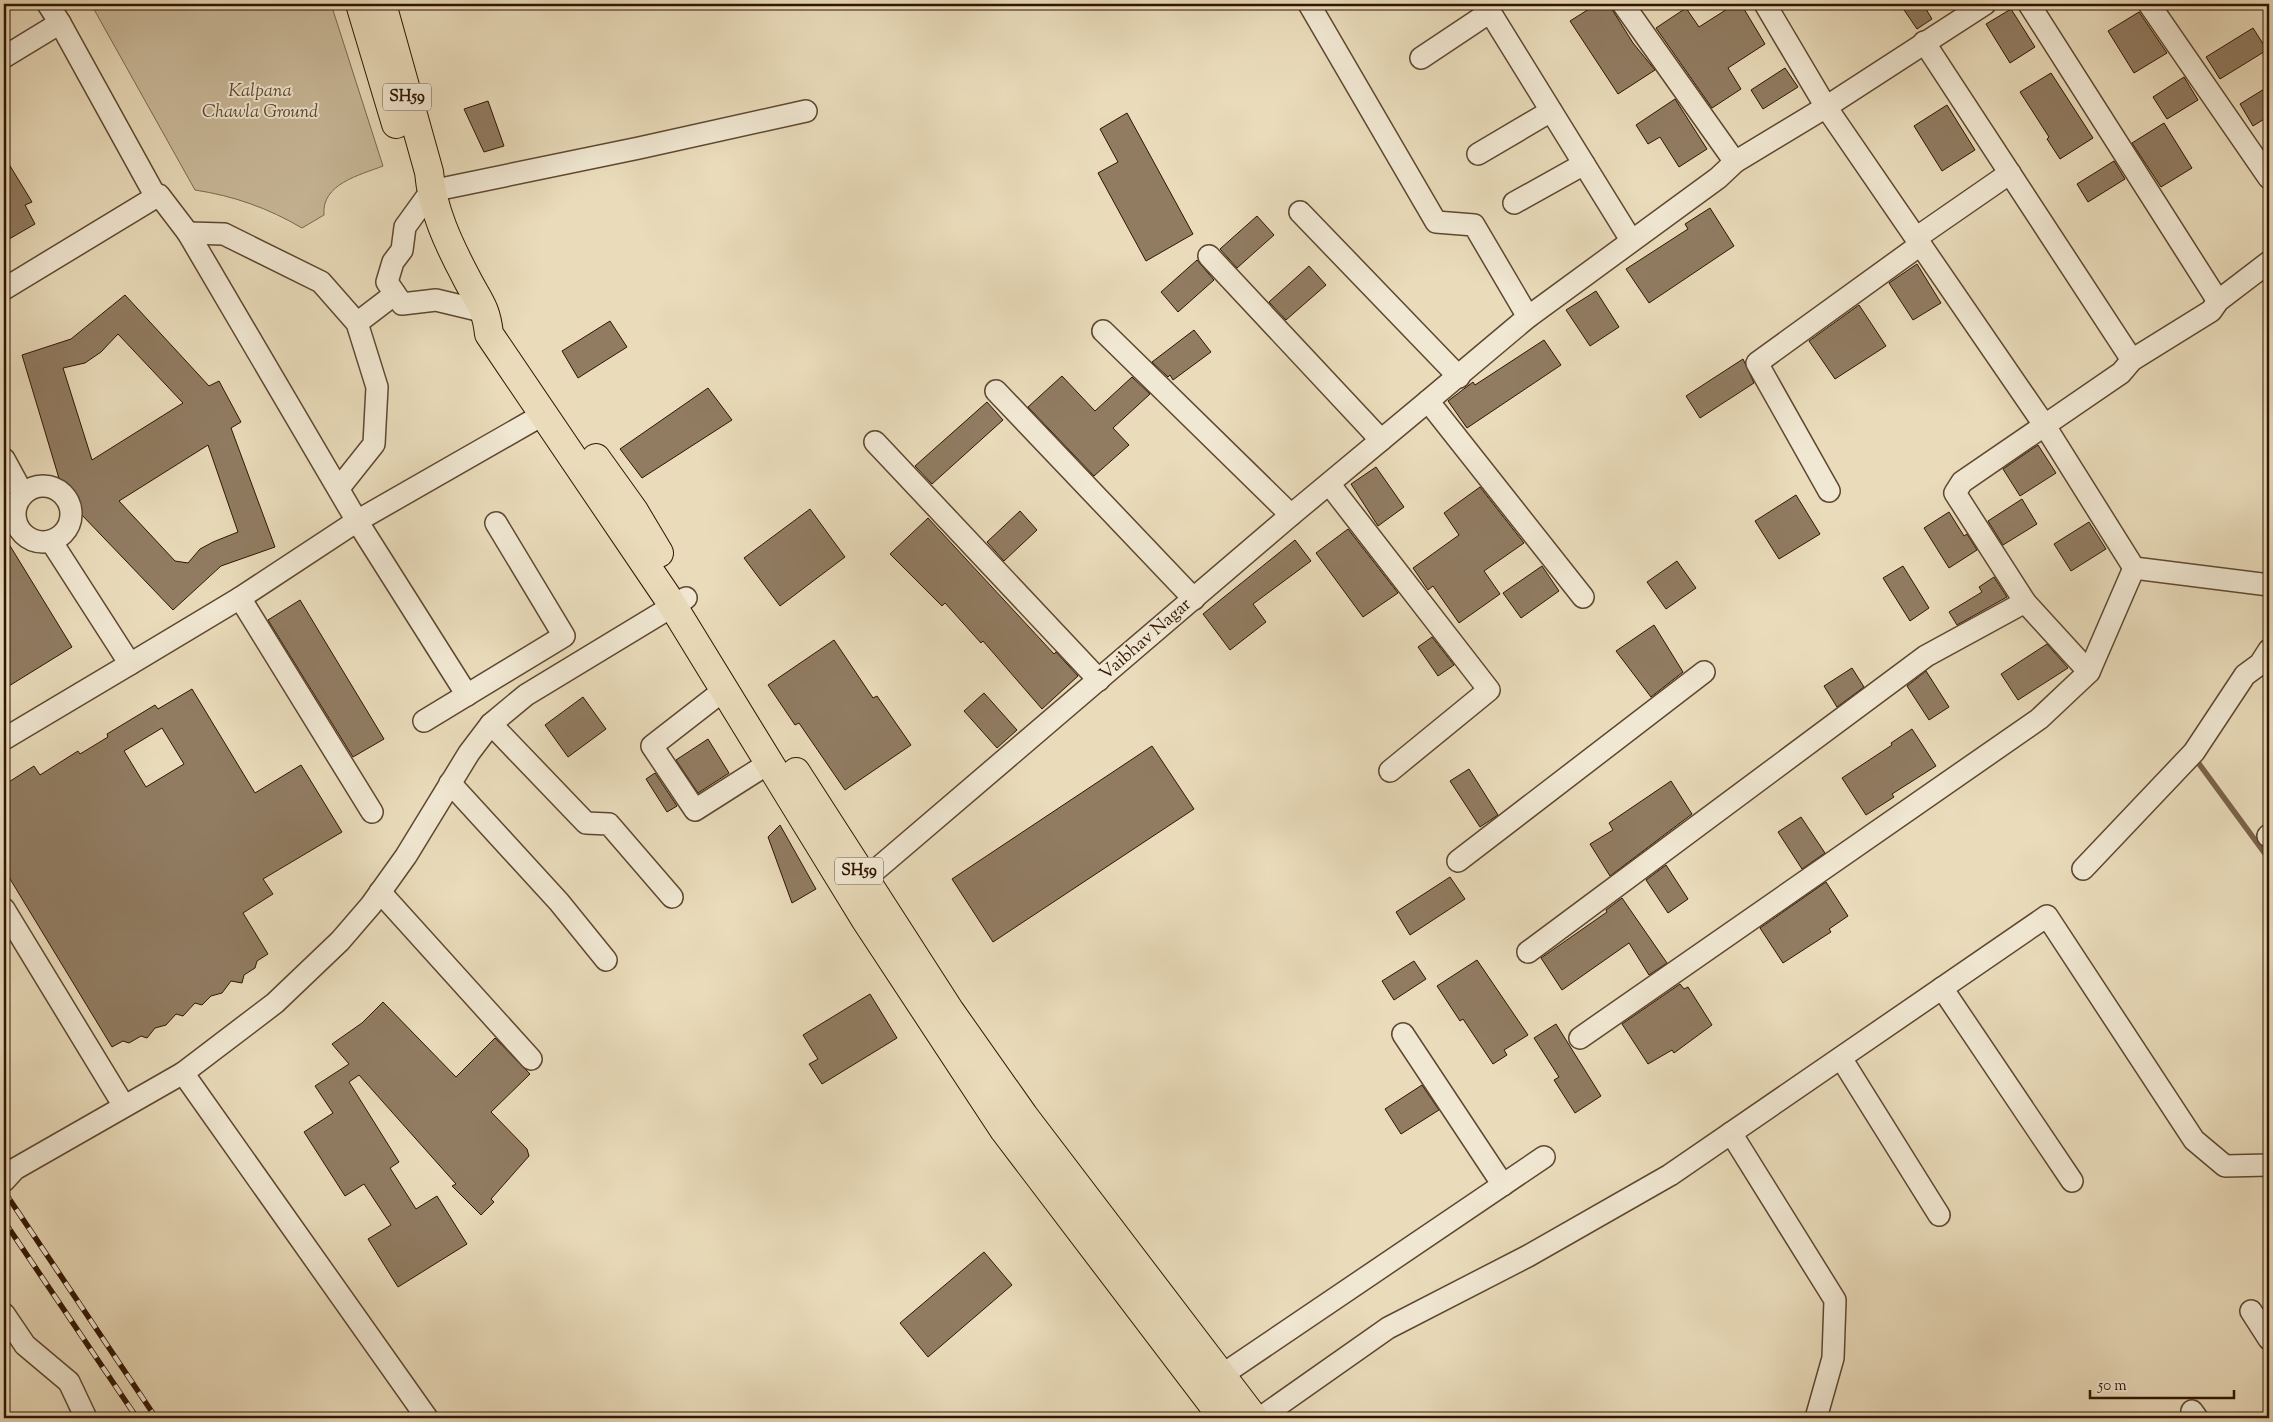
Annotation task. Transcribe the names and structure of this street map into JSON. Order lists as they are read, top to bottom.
{
  "streets": {
    "main road": ["SH59"],
    "street": ["Vaibhav Nagar"]
  },
  "crossings": [
    ["SH59", "Vaibhav Nagar"]
  ],
  "parks": ["Kalpana Chawla Ground"],
  "scale_bar": "50 m"
}
